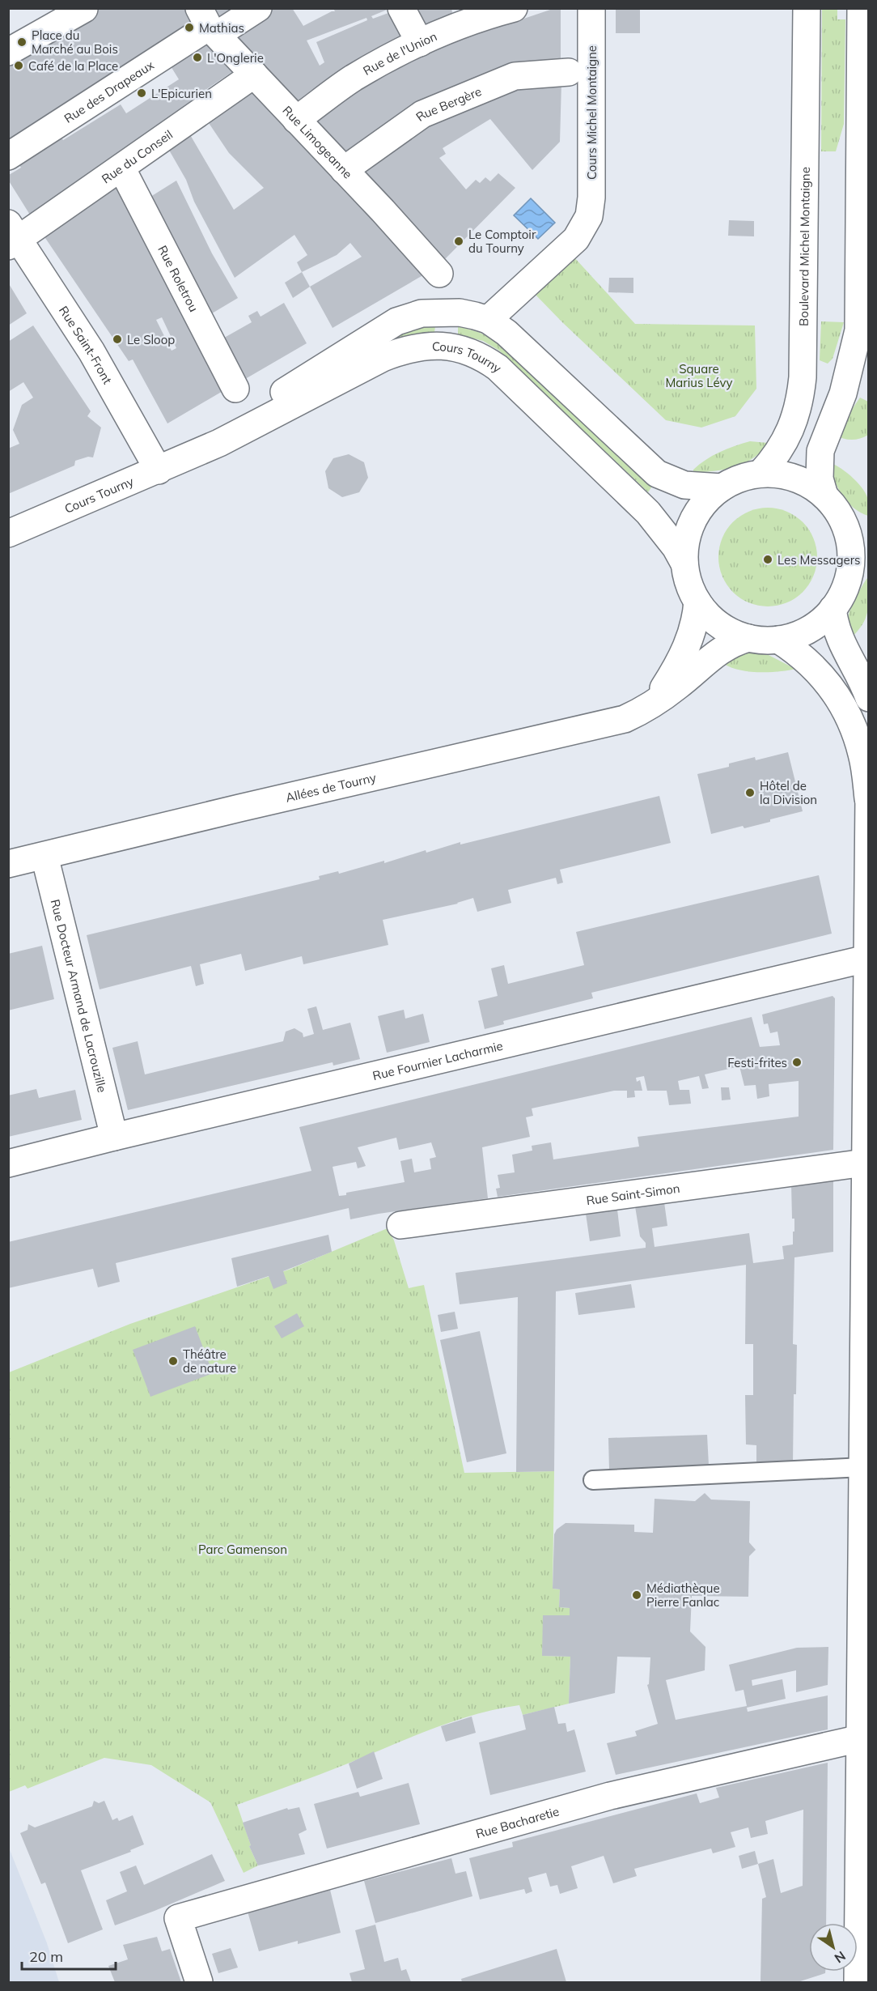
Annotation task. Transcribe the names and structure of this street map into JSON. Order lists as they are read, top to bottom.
{
  "streets": {
    "street": [
      "Rue de l'Union",
      "Rue des Drapeaux",
      "Rue Bergère",
      "Cours Michel Montaigne",
      "Rue Limogeanne",
      "Rue du Conseil",
      "Boulevard Michel Montaigne",
      "Rue Roletrou",
      "Rue Saint-Front",
      "Cours Tourny",
      "Allées de Tourny",
      "Rue Docteur Armand de Lacrouzille",
      "Rue Fournier Lacharmie",
      "Rue Saint-Simon",
      "Rue Bacharetie"
    ]
  },
  "crossings": [
    ["Rue de l'Union", "Rue Limogeanne"],
    ["Rue des Drapeaux", "Rue Limogeanne"],
    ["Rue Bergère", "Rue Limogeanne"],
    ["Cours Michel Montaigne", "Cours Tourny"],
    ["Rue Limogeanne", "Rue du Conseil"],
    ["Rue du Conseil", "Rue Roletrou"],
    ["Rue du Conseil", "Rue Saint-Front"],
    ["Boulevard Michel Montaigne", "Cours Tourny"],
    ["Boulevard Michel Montaigne", "Allées de Tourny"],
    ["Rue Saint-Front", "Cours Tourny"],
    ["Cours Tourny", "Allées de Tourny"],
    ["Allées de Tourny", "Rue Docteur Armand de Lacrouzille"],
    ["Rue Docteur Armand de Lacrouzille", "Rue Fournier Lacharmie"]
  ],
  "parks": ["Square Marius Lévy", "Parc Gamenson"],
  "places": [
    "Mathias",
    "Place du Marché au Bois",
    "L'Onglerie",
    "Café de la Place",
    "L'Epicurien",
    "Le Comptoir du Tourny",
    "Le Sloop",
    "Les Messagers",
    "Hôtel de la Division",
    "Festi-frites",
    "Théâtre de nature",
    "Médiathèque Pierre Fanlac"
  ],
  "scale_bar": "20 m",
  "north": "bottom right"
}
